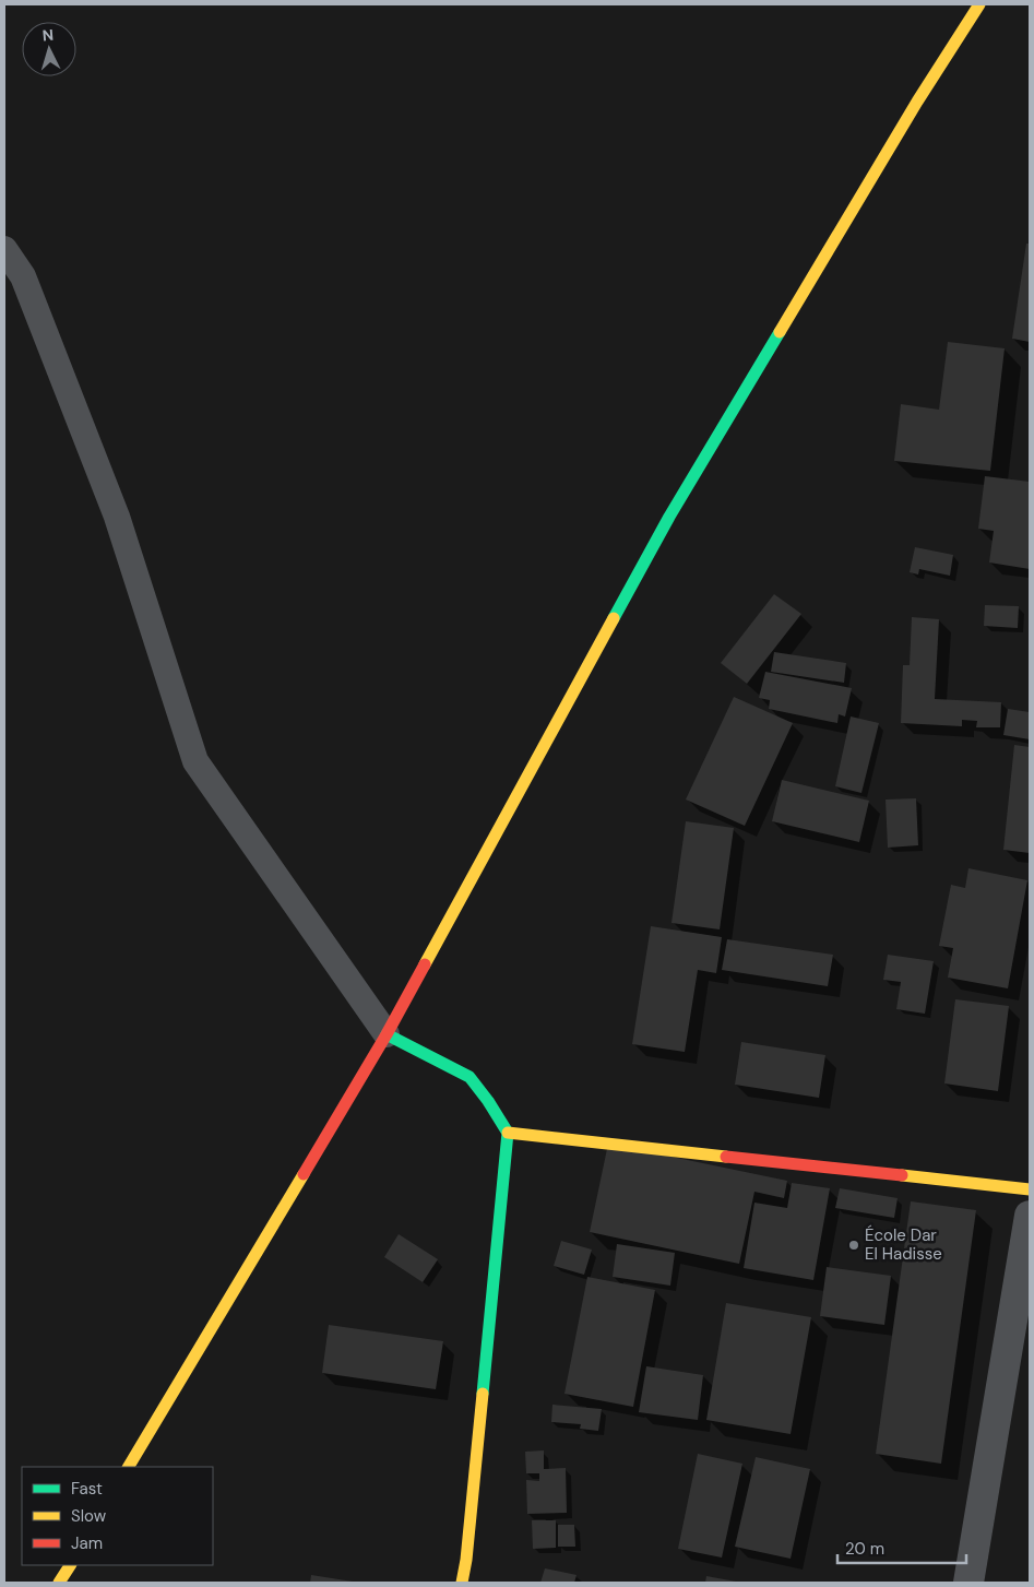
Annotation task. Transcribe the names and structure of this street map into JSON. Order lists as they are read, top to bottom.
{
  "places": ["École Dar El Hadisse"],
  "legend": ["Fast", "Slow", "Jam"],
  "scale_bar": "20 m",
  "north": "top"
}
